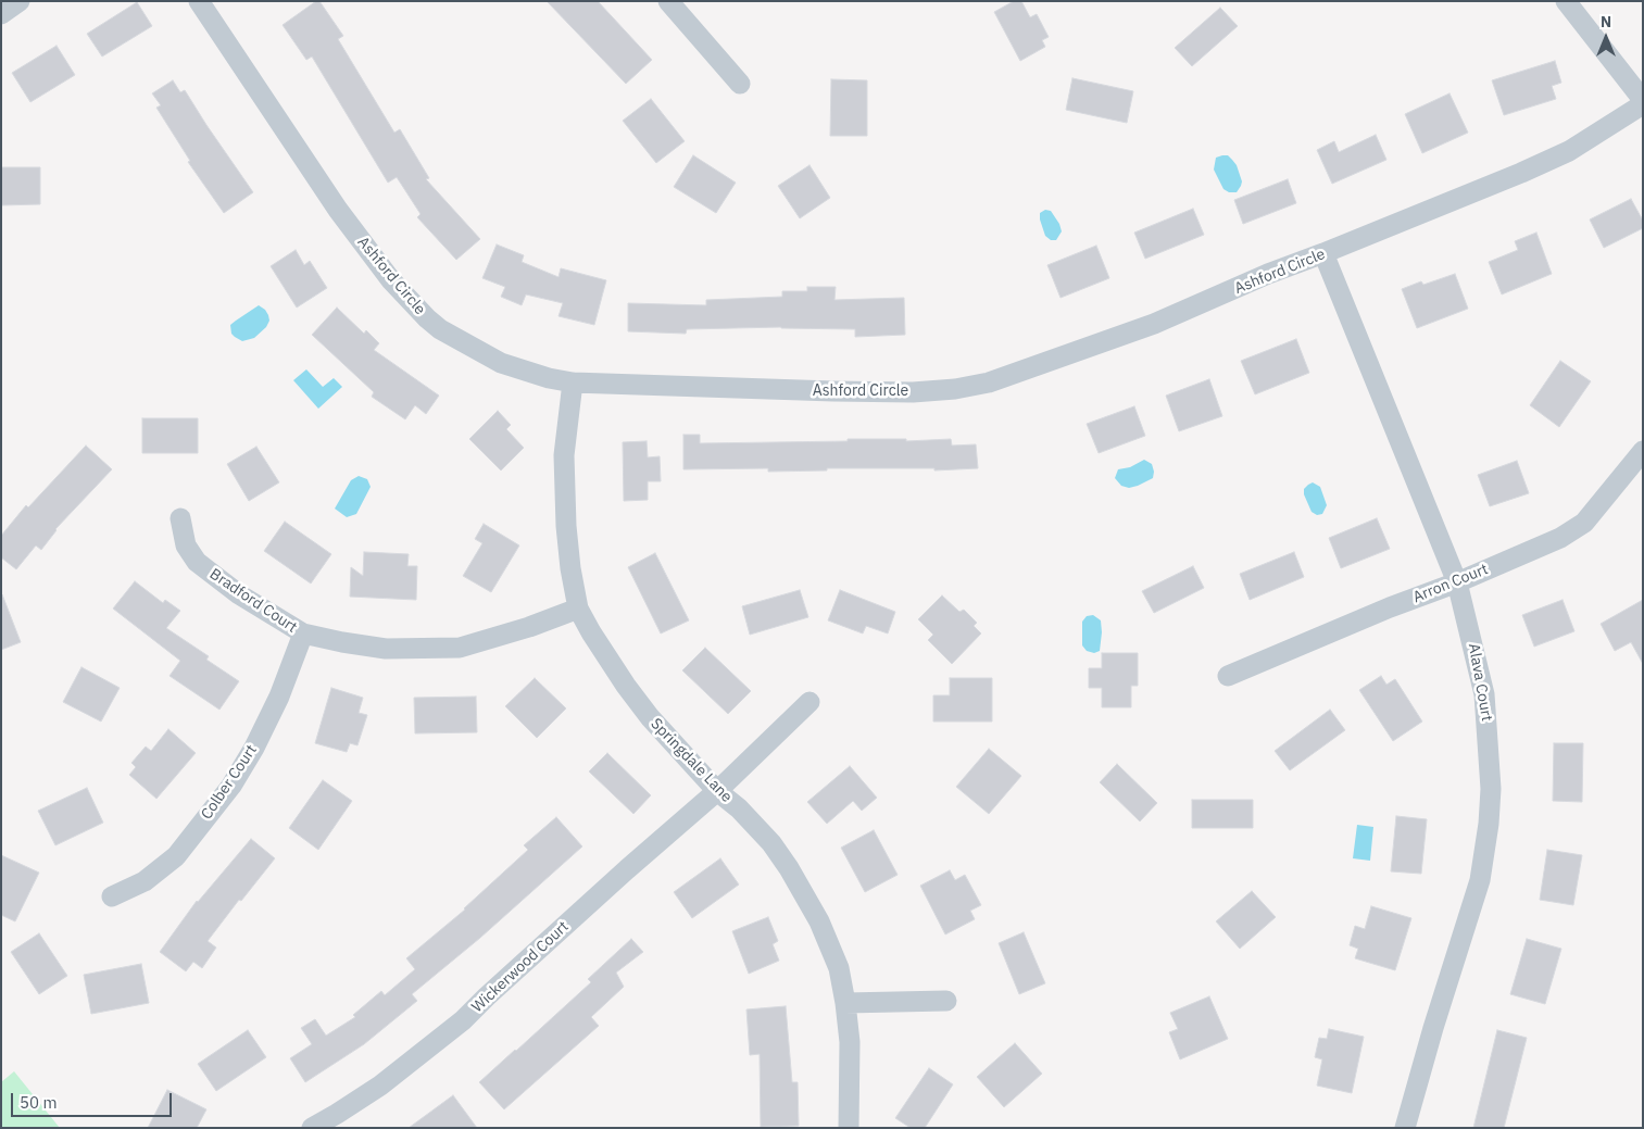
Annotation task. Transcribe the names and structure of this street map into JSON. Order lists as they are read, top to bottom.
{
  "streets": {
    "street": [
      "Ashford Circle",
      "Arron Court",
      "Bradford Court",
      "Alava Court",
      "Springdale Lane",
      "Colber Court",
      "Wickerwood Court"
    ]
  },
  "crossings": [
    ["Ashford Circle", "Alava Court"],
    ["Ashford Circle", "Springdale Lane"],
    ["Arron Court", "Alava Court"],
    ["Bradford Court", "Springdale Lane"],
    ["Bradford Court", "Colber Court"],
    ["Springdale Lane", "Wickerwood Court"]
  ],
  "scale_bar": "50 m",
  "north": "top"
}
